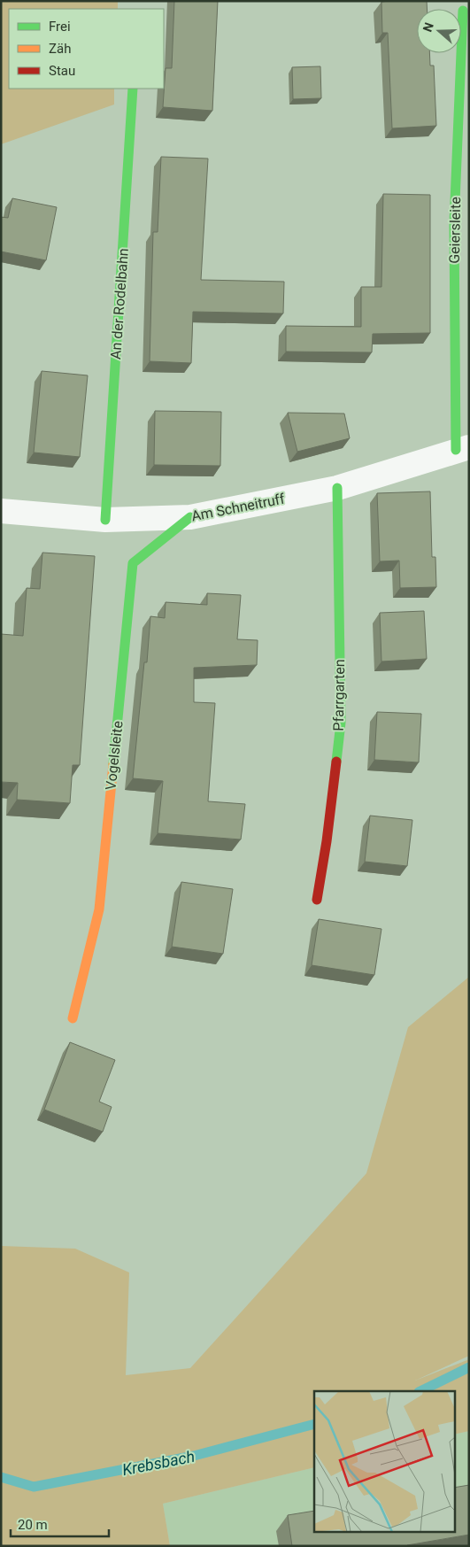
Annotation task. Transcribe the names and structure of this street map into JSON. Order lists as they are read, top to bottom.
{
  "streets": {
    "street": [
      "Geiersleite",
      "An der Rodelbahn",
      "Am Schneitruff",
      "Pfarrgarten",
      "Vogelsleite"
    ]
  },
  "crossings": [
    ["Geiersleite", "Am Schneitruff"],
    ["An der Rodelbahn", "Am Schneitruff"],
    ["Am Schneitruff", "Pfarrgarten"],
    ["Am Schneitruff", "Vogelsleite"]
  ],
  "water": ["Krebsbach"],
  "legend": ["Frei", "Zäh", "Stau"],
  "scale_bar": "20 m",
  "north": "left"
}
